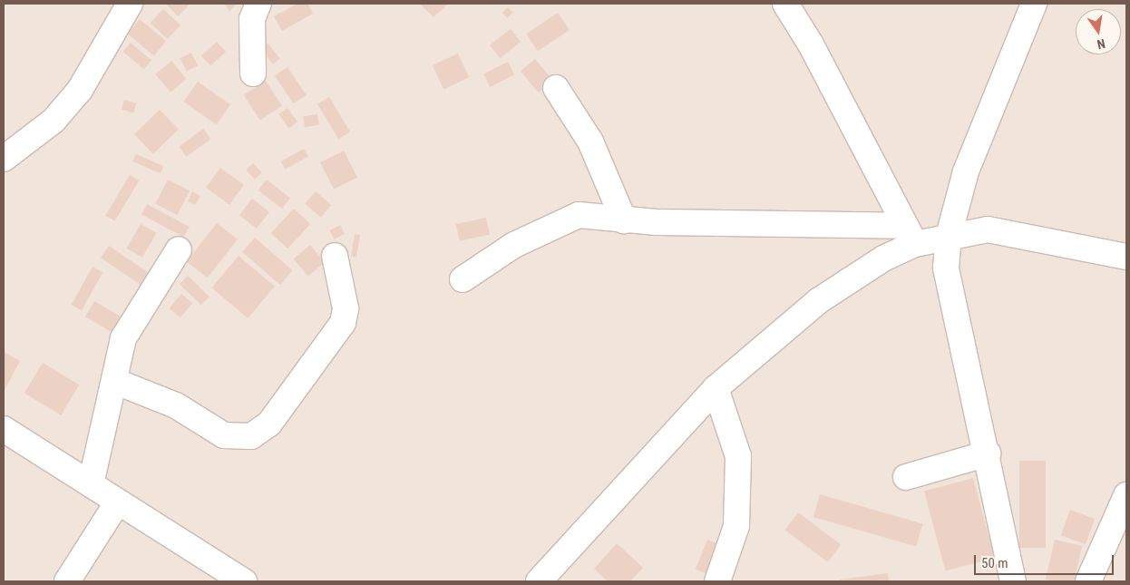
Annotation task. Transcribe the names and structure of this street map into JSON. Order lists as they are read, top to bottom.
{
  "scale_bar": "50 m",
  "north": "bottom"
}
